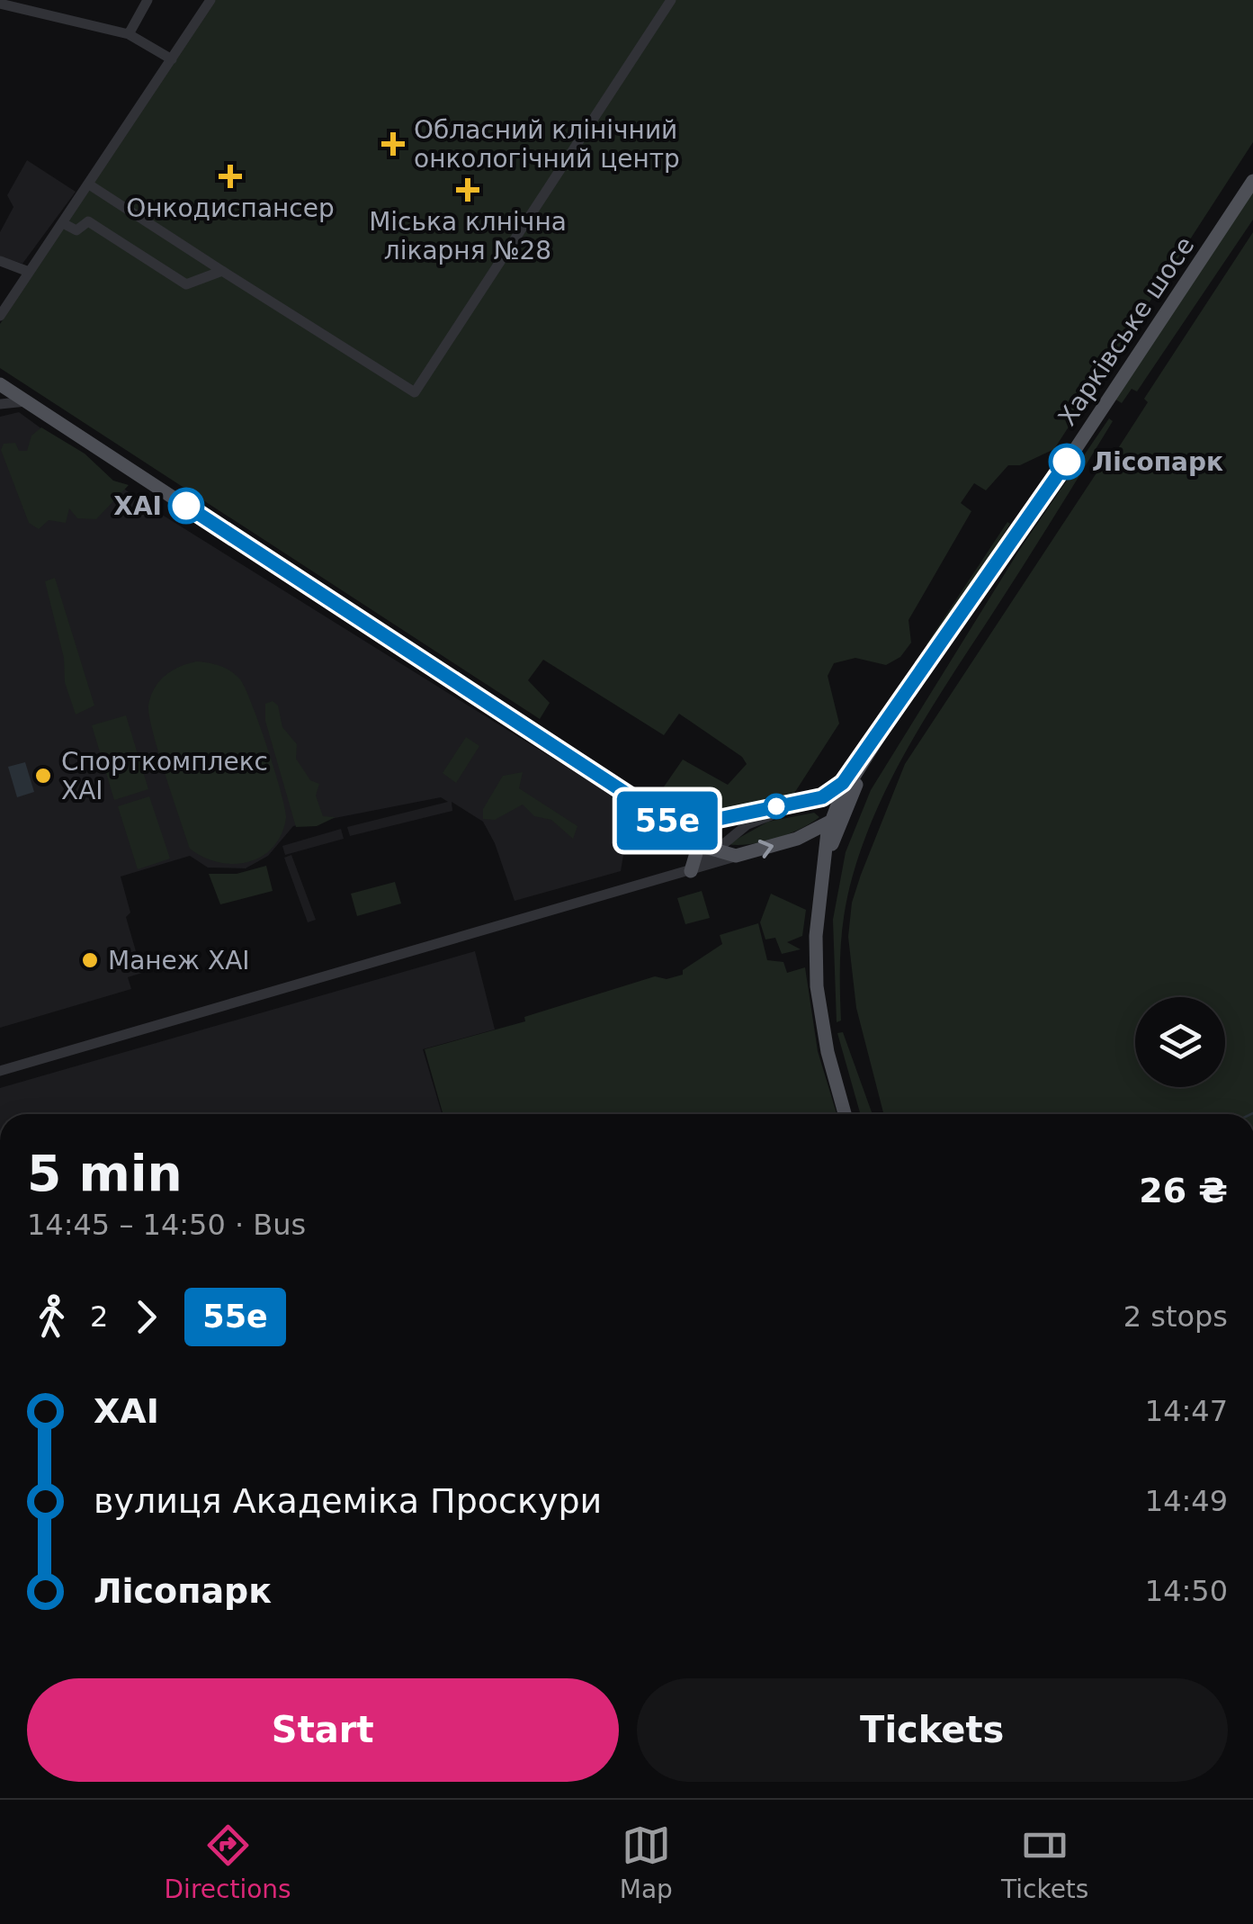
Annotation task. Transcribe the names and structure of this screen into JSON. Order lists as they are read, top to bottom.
{
  "streets": {
    "main road": ["Харківське шосе"]
  },
  "places": {
    "health": ["Обласний клінічний онкологічний центр", "Онкодиспансер", "Міська клнічна лікарня №28"],
    "other": [
      "Лісопарк",
      "ХАІ",
      "Спорткомплекс ХАІ",
      "Манеж ХАІ"
    ]
  },
  "lines": ["bus line 55е"],
  "page": {
    "on_map": "55е",
    "heading": ["5 min", "14:45 – 14:50 · Bus", "26 ₴"],
    "legs": ["2", "55е", "2 stops"],
    "list": [
      {
        "name": "ХАІ",
        "value": "14:47"
      },
      {
        "name": "вулиця Академіка Проскури",
        "value": "14:49"
      },
      {
        "name": "Лісопарк",
        "value": "14:50"
      }
    ],
    "buttons": ["Start", "Tickets"],
    "tabs": ["Directions", "Map", "Tickets"]
  }
}
